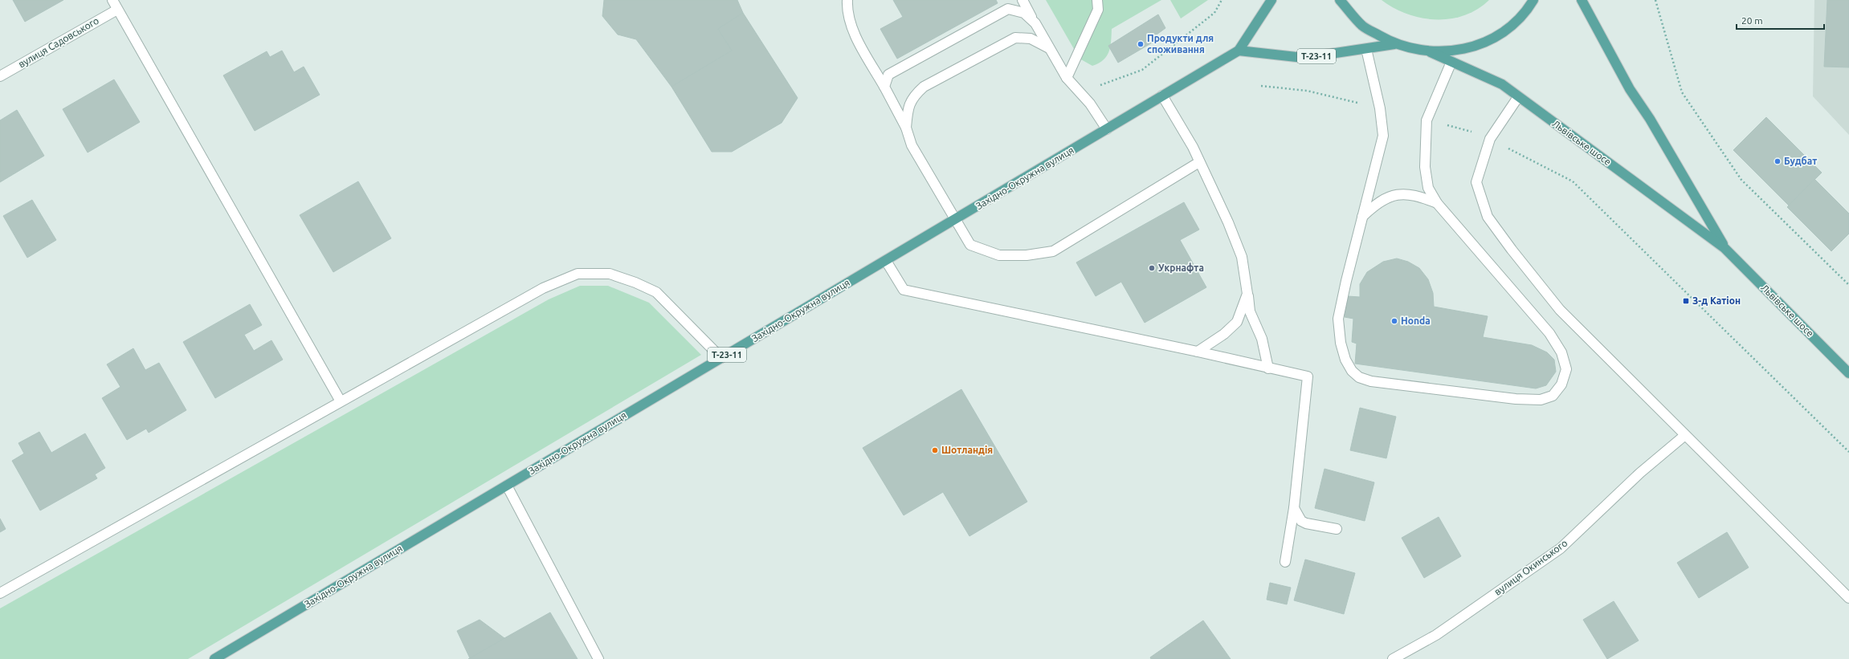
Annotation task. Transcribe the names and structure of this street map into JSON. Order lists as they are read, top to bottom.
{
  "streets": {
    "main road": ["Т-23-11", "Львівське шосе", "Західно-Окружна вулиця"],
    "street": ["вулиця Садовського", "вулиця Окинського"]
  },
  "crossings": [
    ["Т-23-11", "Львівське шосе"],
    ["Т-23-11", "Західно-Окружна вулиця"]
  ],
  "places": {
    "other": [
      "Продукти для споживання",
      "Будбат",
      "Укрнафта",
      "Honda",
      "Шотландія"
    ],
    "transit": ["З-д Катіон"]
  },
  "scale_bar": "20 m"
}
